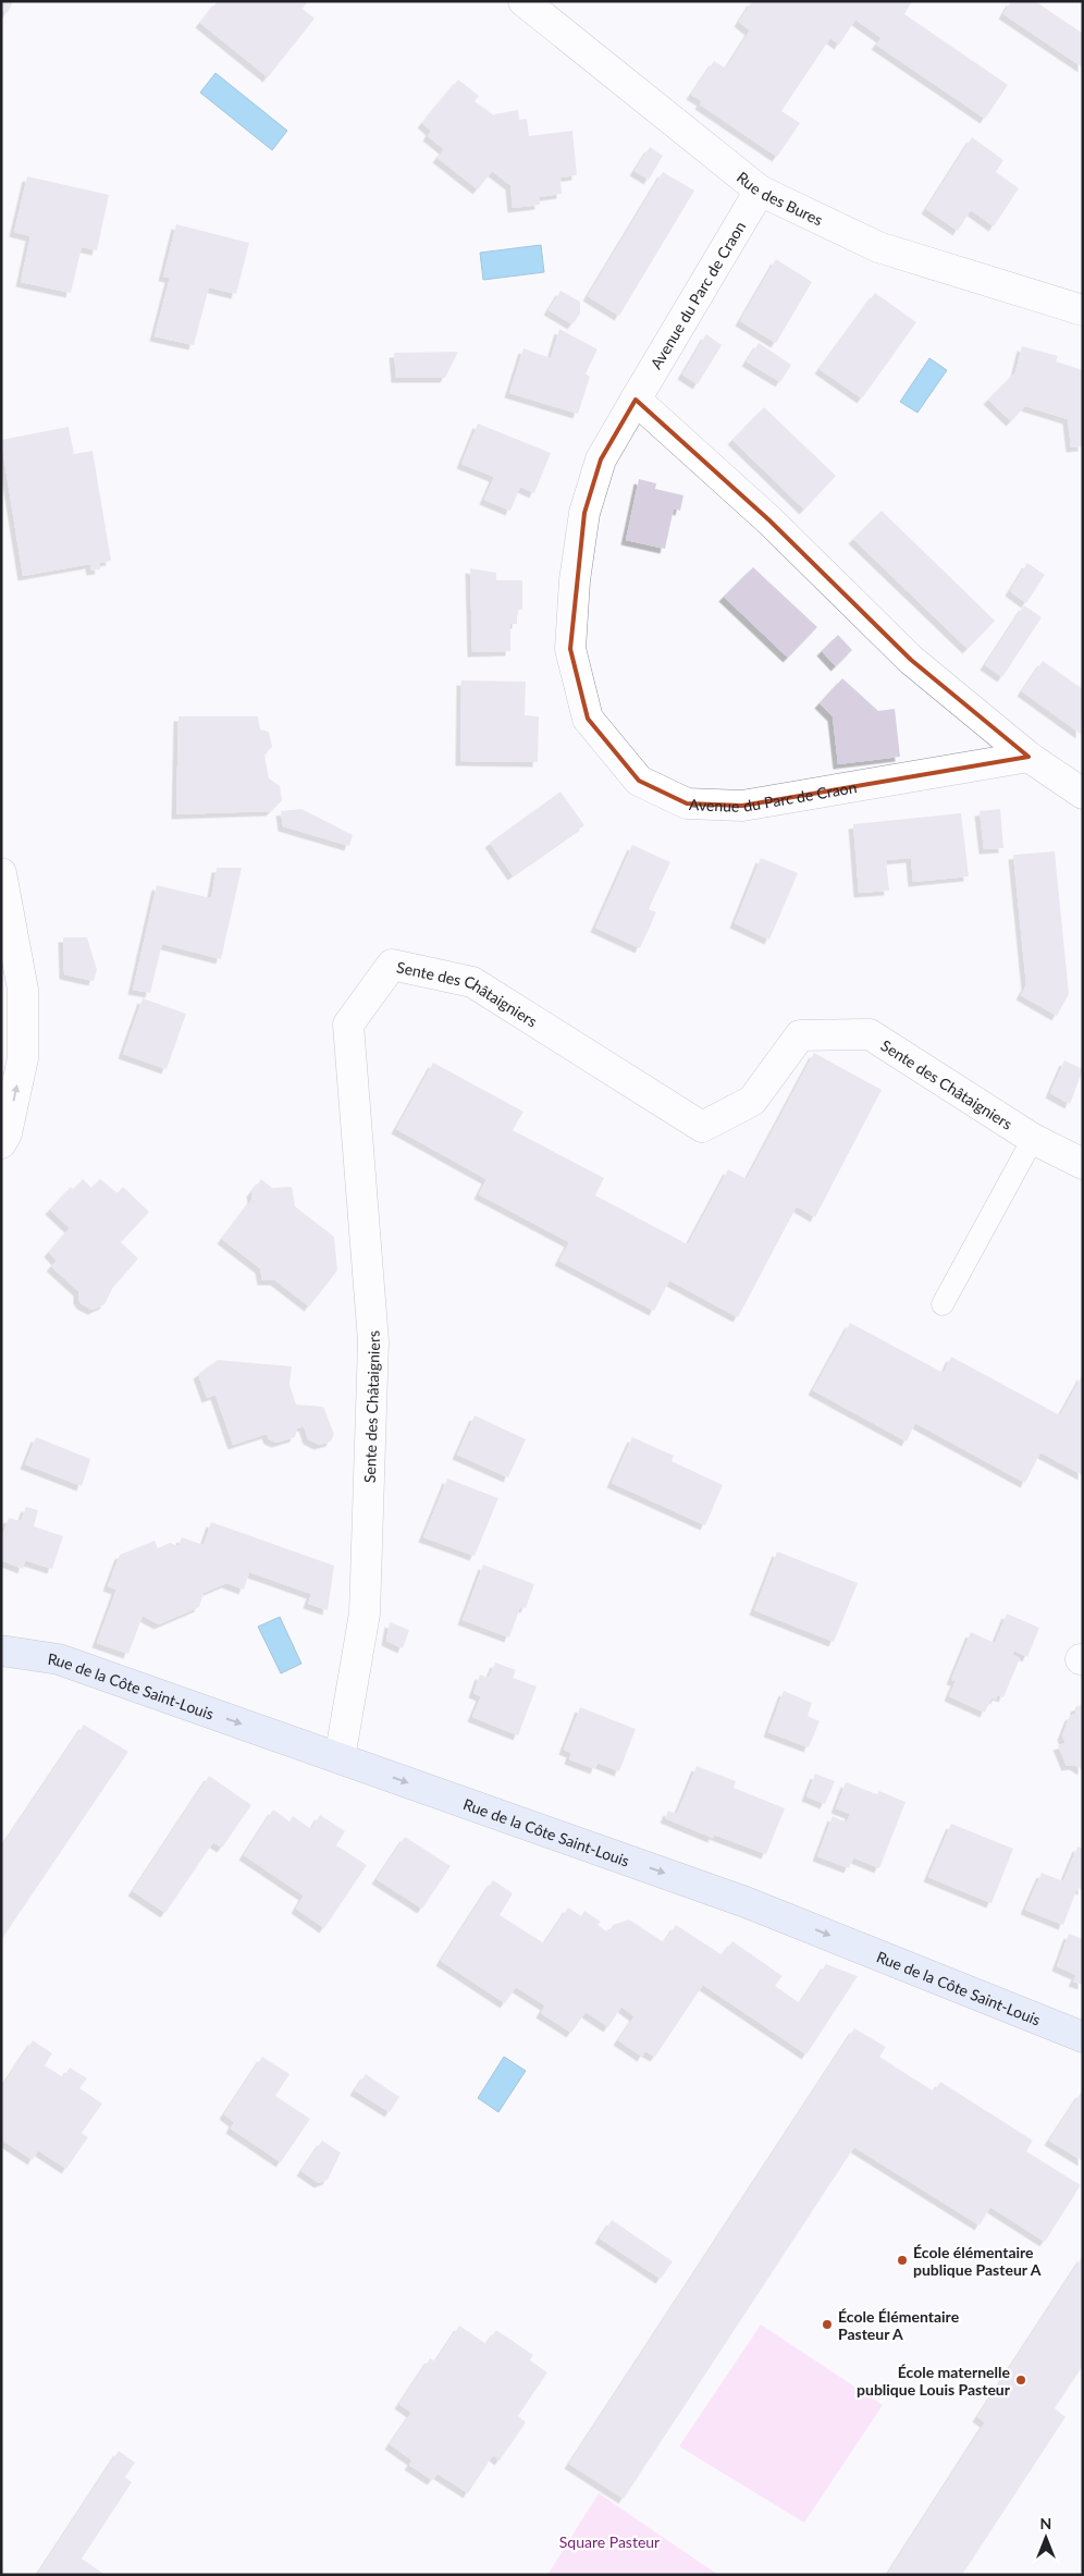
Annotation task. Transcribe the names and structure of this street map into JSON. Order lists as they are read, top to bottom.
{
  "streets": {
    "street": [
      "Rue des Bures",
      "Avenue du Parc de Craon",
      "Sente des Châtaigniers",
      "Rue de la Côte Saint-Louis"
    ]
  },
  "crossings": [
    ["Rue des Bures", "Avenue du Parc de Craon"],
    ["Sente des Châtaigniers", "Rue de la Côte Saint-Louis"]
  ],
  "one_way": ["Rue de la Côte Saint-Louis"],
  "parks": ["Square Pasteur"],
  "places": ["École élémentaire publique Pasteur A", "École Élémentaire Pasteur A", "École maternelle publique Louis Pasteur"],
  "north": "top"
}
